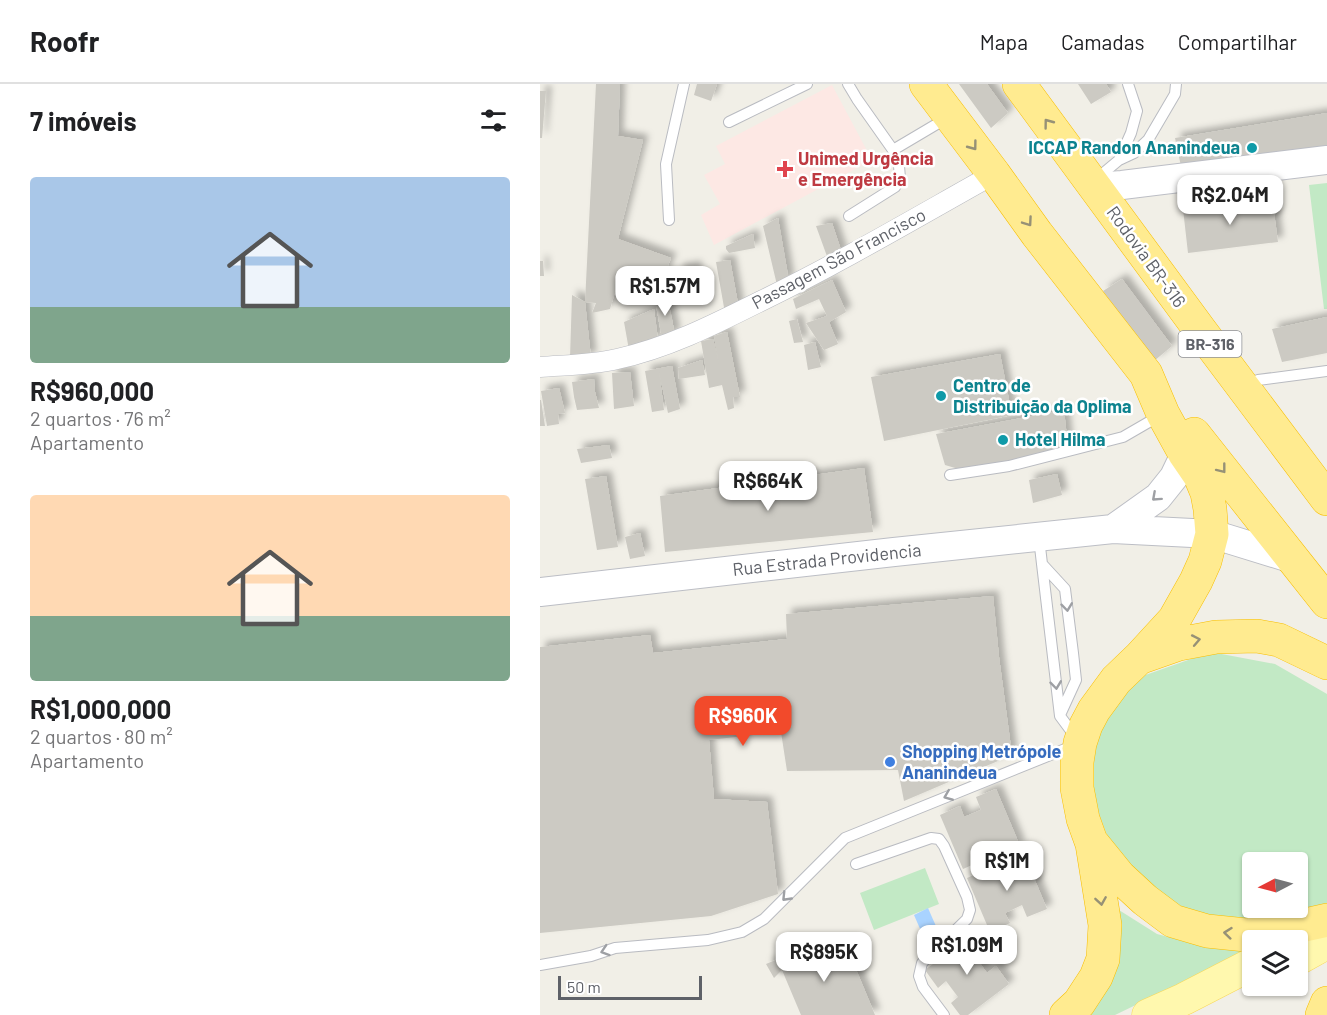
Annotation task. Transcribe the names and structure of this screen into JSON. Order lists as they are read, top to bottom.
{
  "streets": {
    "highway": ["Rodovia BR-316", "BR-316"],
    "main road": ["Rua Estrada Providencia"],
    "street": ["Passagem São Francisco"]
  },
  "crossings": [
    ["Rodovia BR-316", "BR-316"]
  ],
  "places": {
    "other": [
      "ICCAP Randon Ananindeua",
      "Centro de Distribuição da Oplima",
      "Hotel Hilma",
      "Shopping Metrópole Ananindeua"
    ],
    "health": ["Unimed Urgência e Emergência"]
  },
  "scale_bar": "50 m",
  "north": "left",
  "page": {
    "header": "Roofr",
    "nav": ["Mapa", "Camadas", "Compartilhar"],
    "heading": "7 imóveis",
    "list": [
      {
        "name": "R$960,000",
        "note": "2 quartos · 76 m² · Apartamento"
      },
      {
        "name": "R$1,000,000",
        "note": "2 quartos · 80 m² · Apartamento"
      }
    ],
    "price": [
      "R$2.04M",
      "R$1.57M",
      "R$664K",
      "R$960K",
      "R$1M",
      "R$1.09M",
      "R$895K"
    ],
    "scale": "50 m"
  }
}
